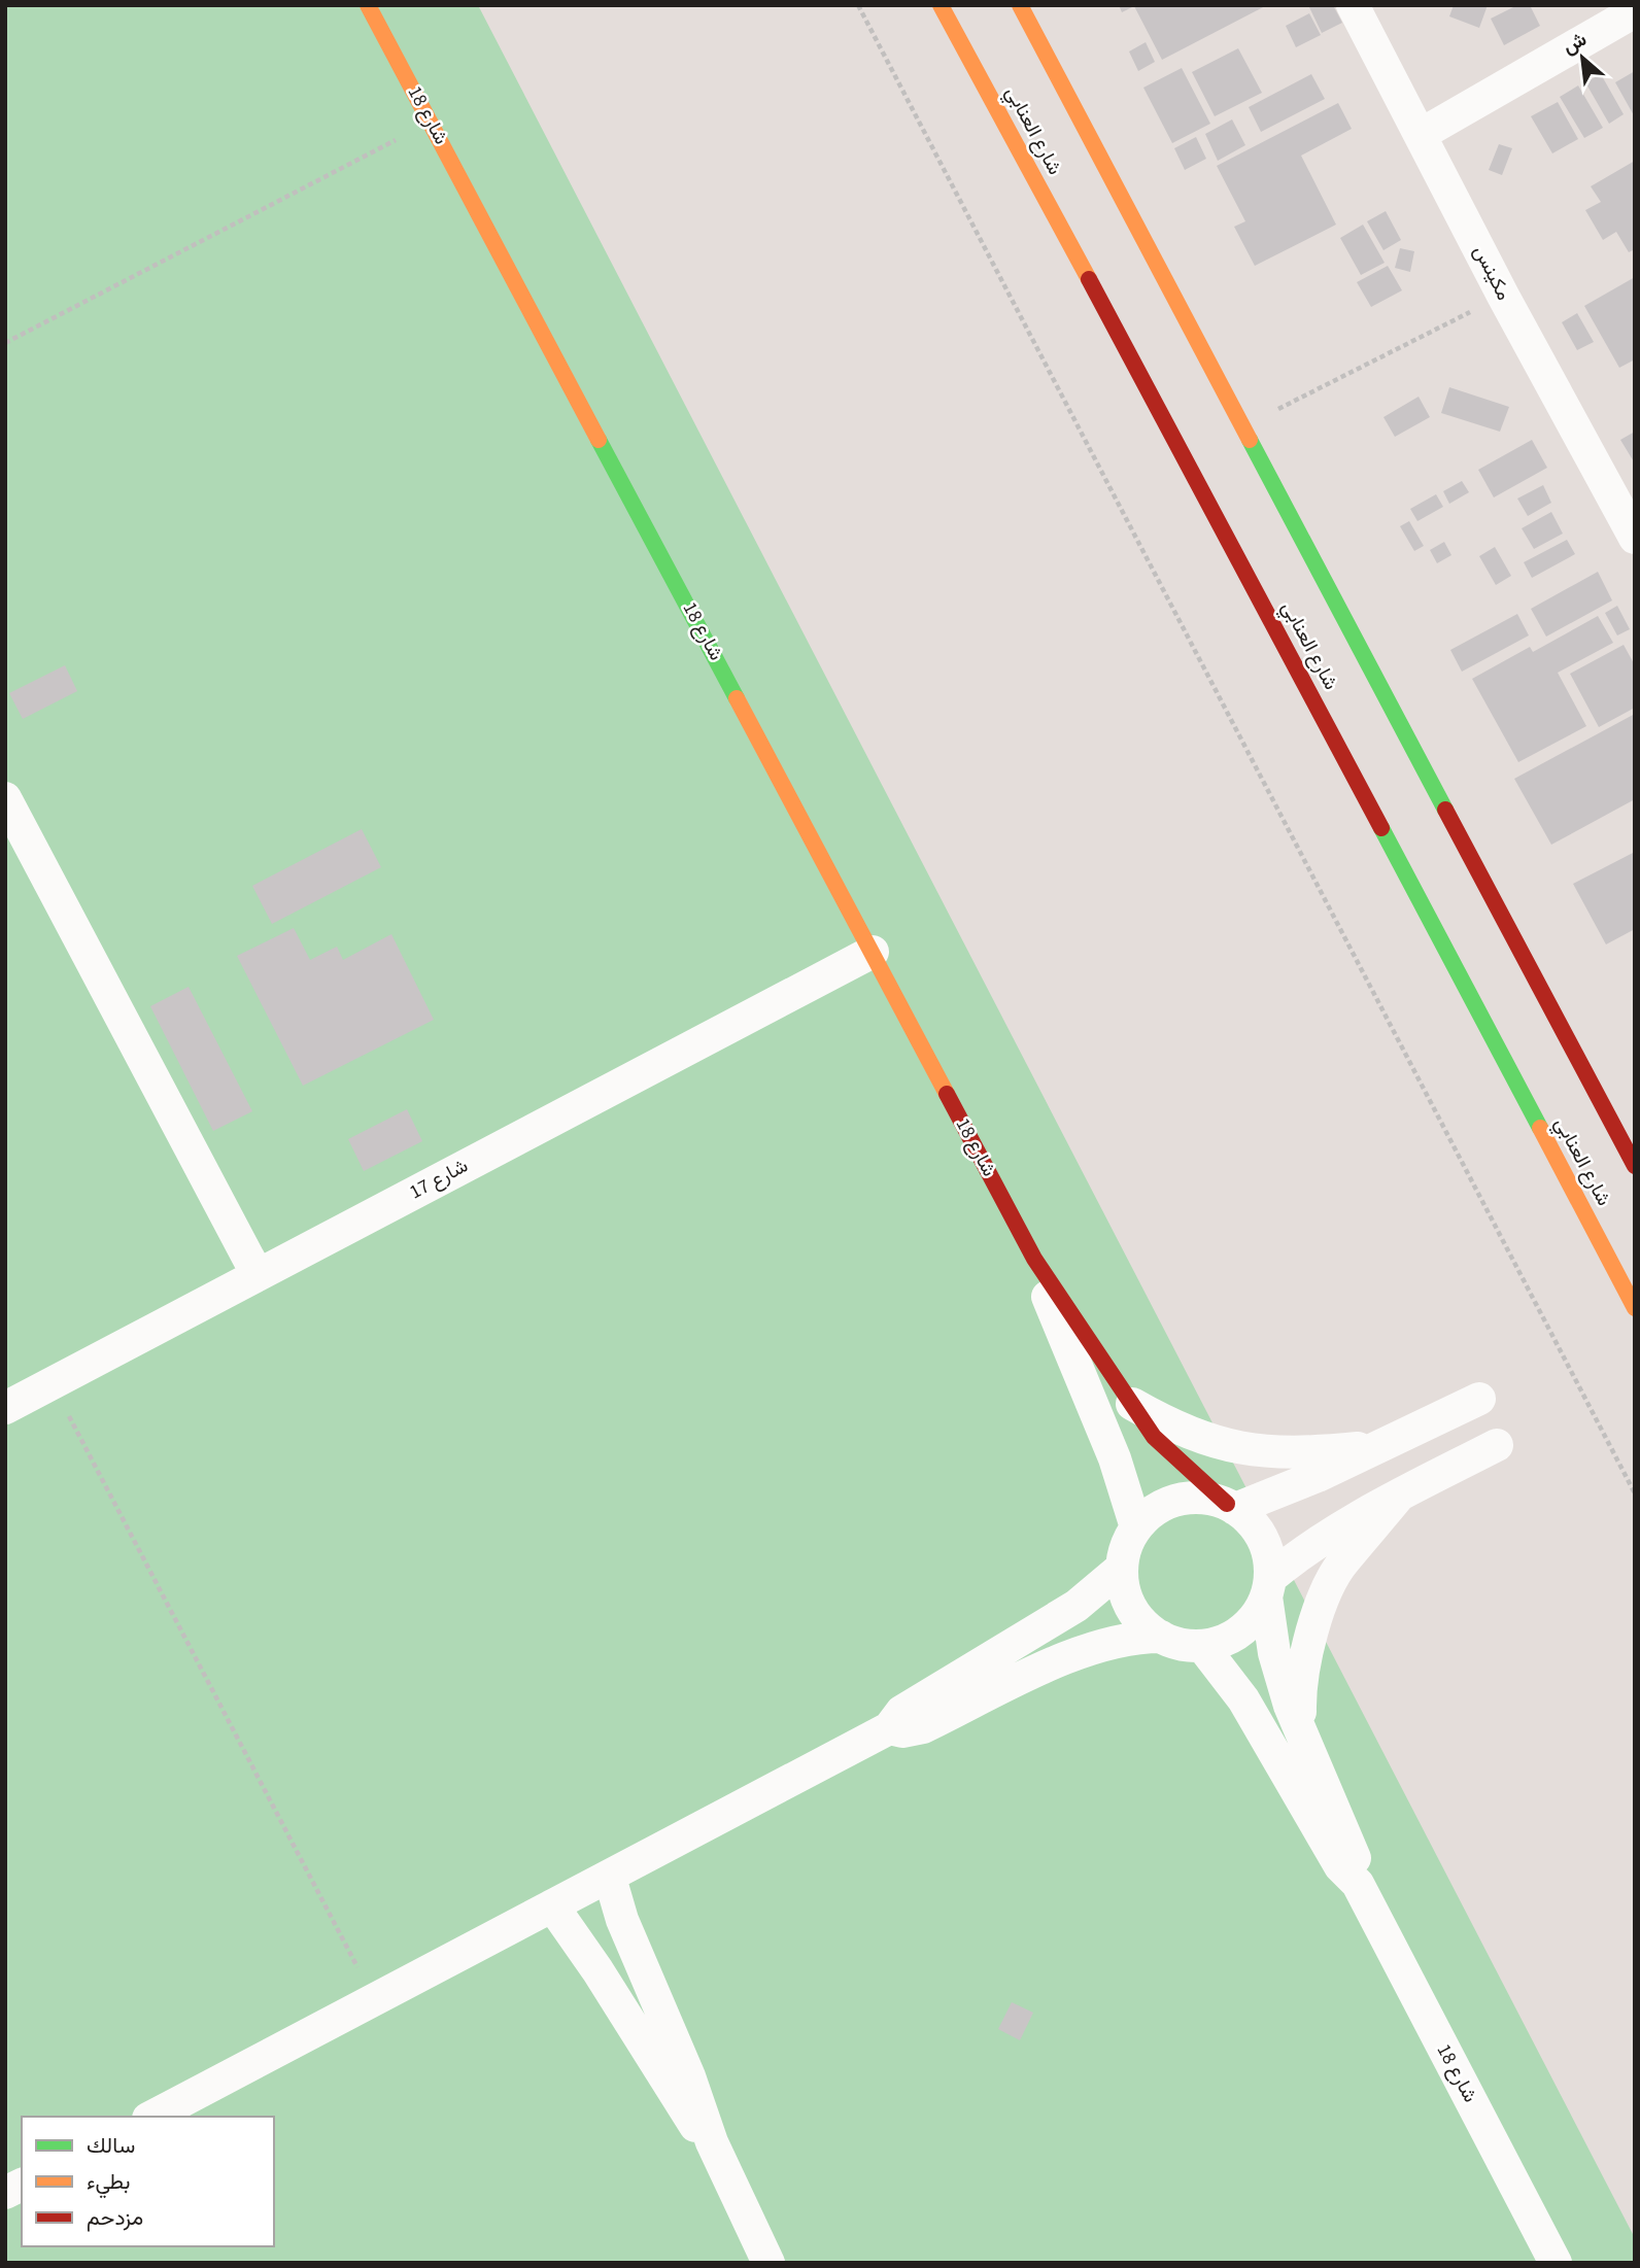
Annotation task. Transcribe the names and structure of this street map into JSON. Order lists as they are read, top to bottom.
{
  "streets": {
    "street": [
      "شارع 18",
      "شارع العنابي",
      "مكينس",
      "شارع 17"
    ]
  },
  "crossings": [
    ["شارع 18", "شارع 17"]
  ],
  "legend": ["سالك", "بطيء", "مزدحم"],
  "north": "top left"
}
